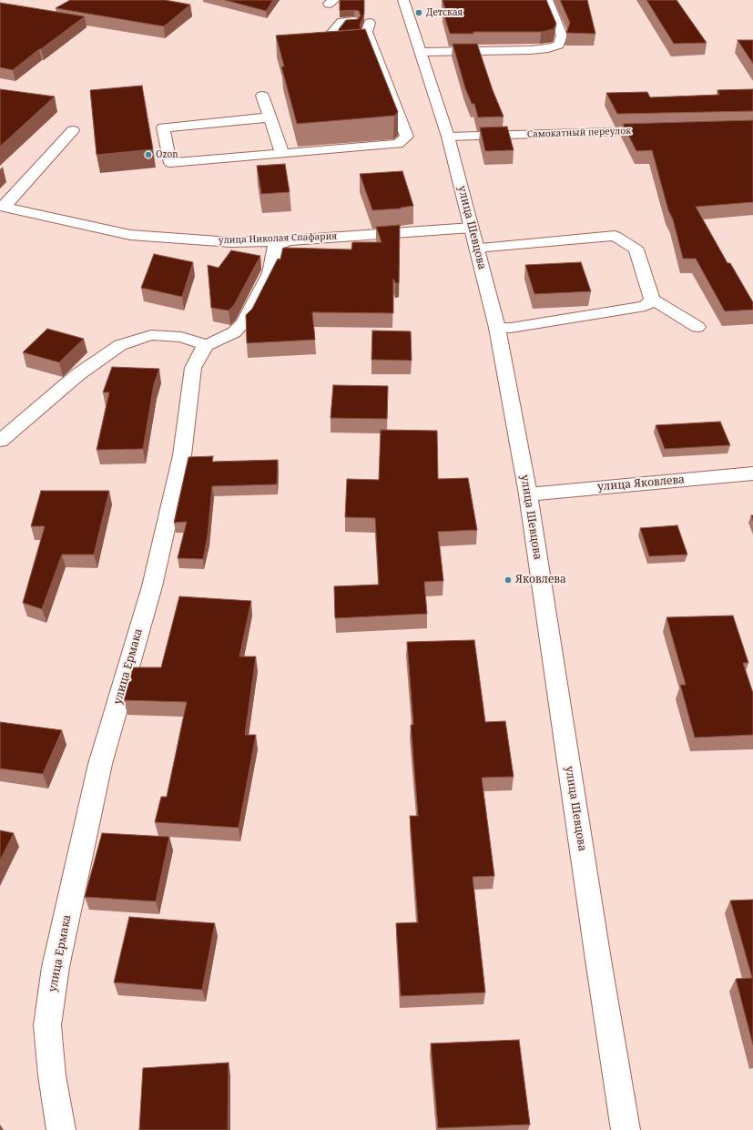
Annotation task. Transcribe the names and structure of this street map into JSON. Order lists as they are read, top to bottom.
{
  "streets": {
    "street": [
      "Самокатный переулок",
      "улица Шевцова",
      "улица Николая Спафария",
      "улица Яковлева",
      "улица Ермака"
    ]
  },
  "crossings": [
    ["Самокатный переулок", "улица Шевцова"],
    ["улица Шевцова", "улица Николая Спафария"],
    ["улица Шевцова", "улица Яковлева"]
  ],
  "places": ["Детская", "Ozon", "Яковлева"]
}
